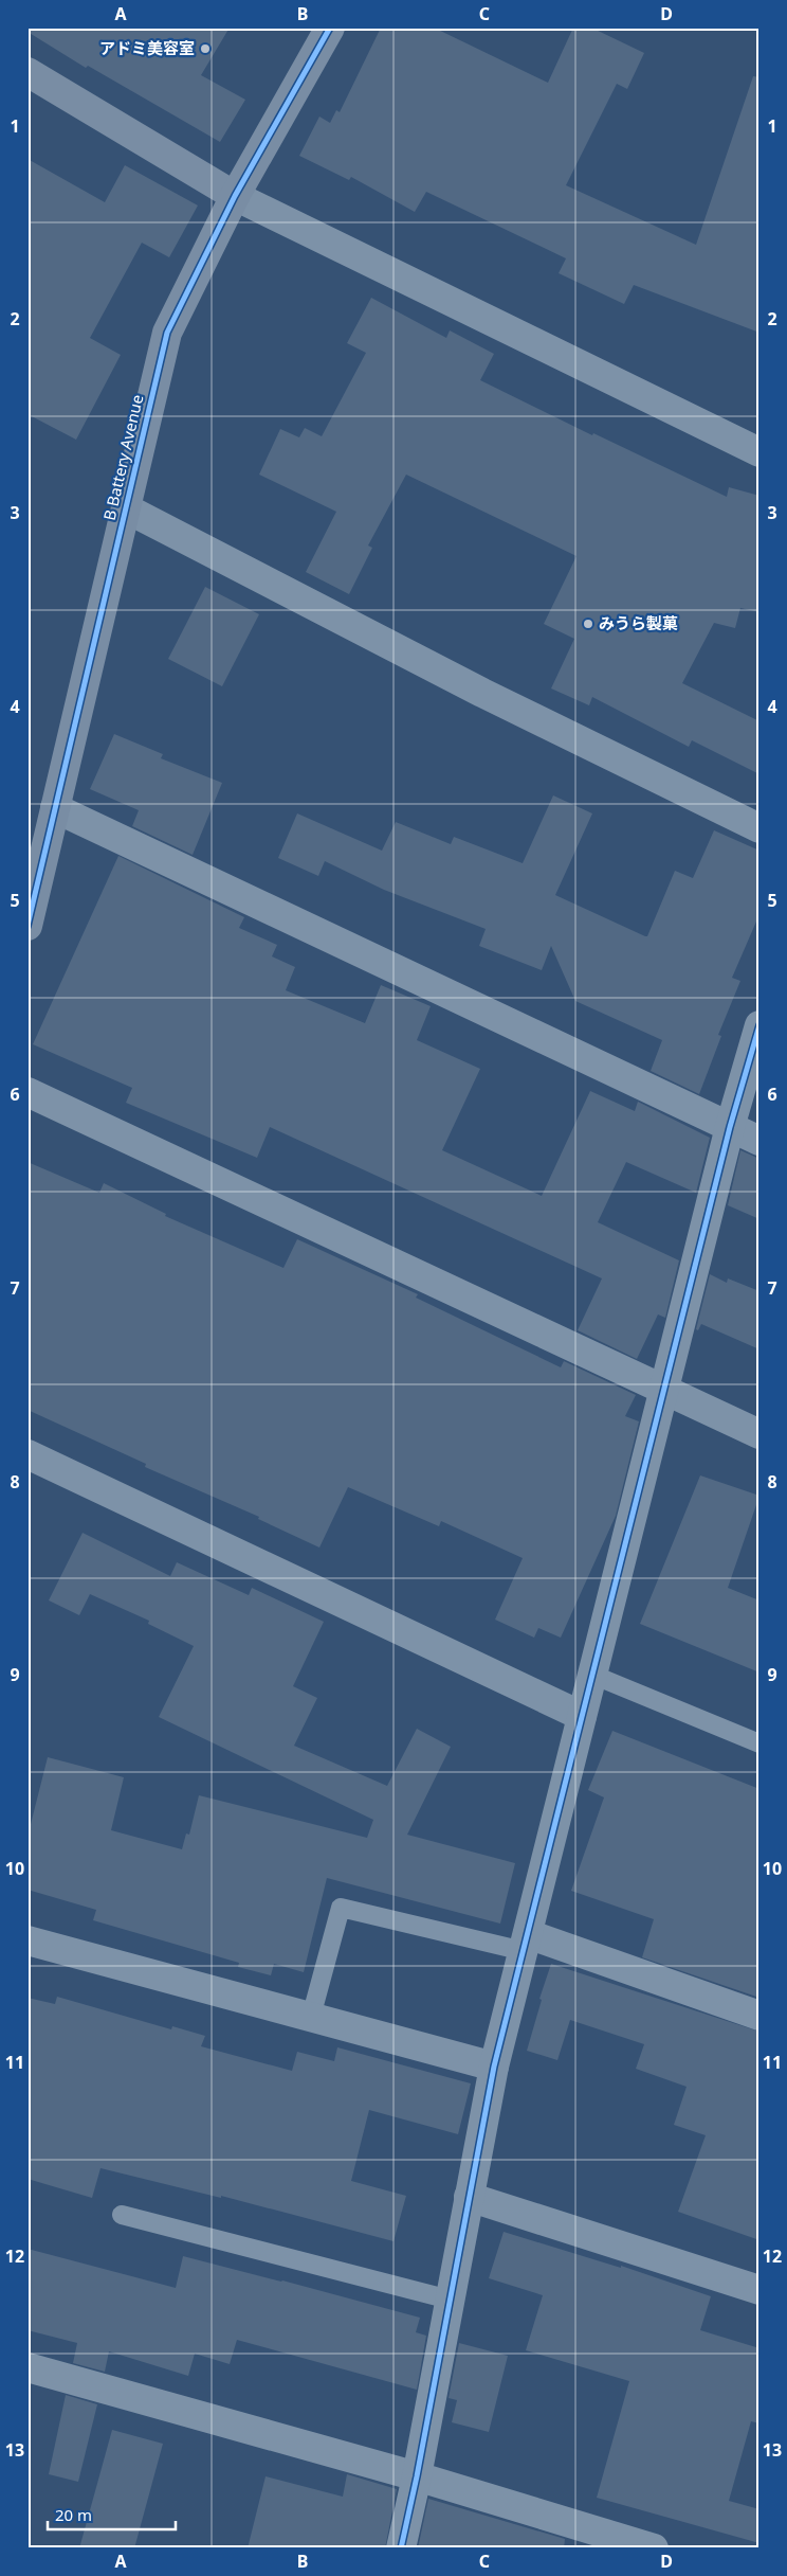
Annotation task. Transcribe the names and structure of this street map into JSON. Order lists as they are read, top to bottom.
{
  "streets": {
    "street": ["B Battery Avenue"]
  },
  "places": ["アドミ美容室", "みうら製菓"],
  "scale_bar": "20 m",
  "grid": {
    "columns": [
      "A",
      "B",
      "C",
      "D"
    ],
    "rows": [
      "1",
      "2",
      "3",
      "4",
      "5",
      "6",
      "7",
      "8",
      "9",
      "10",
      "11",
      "12",
      "13"
    ]
  }
}
